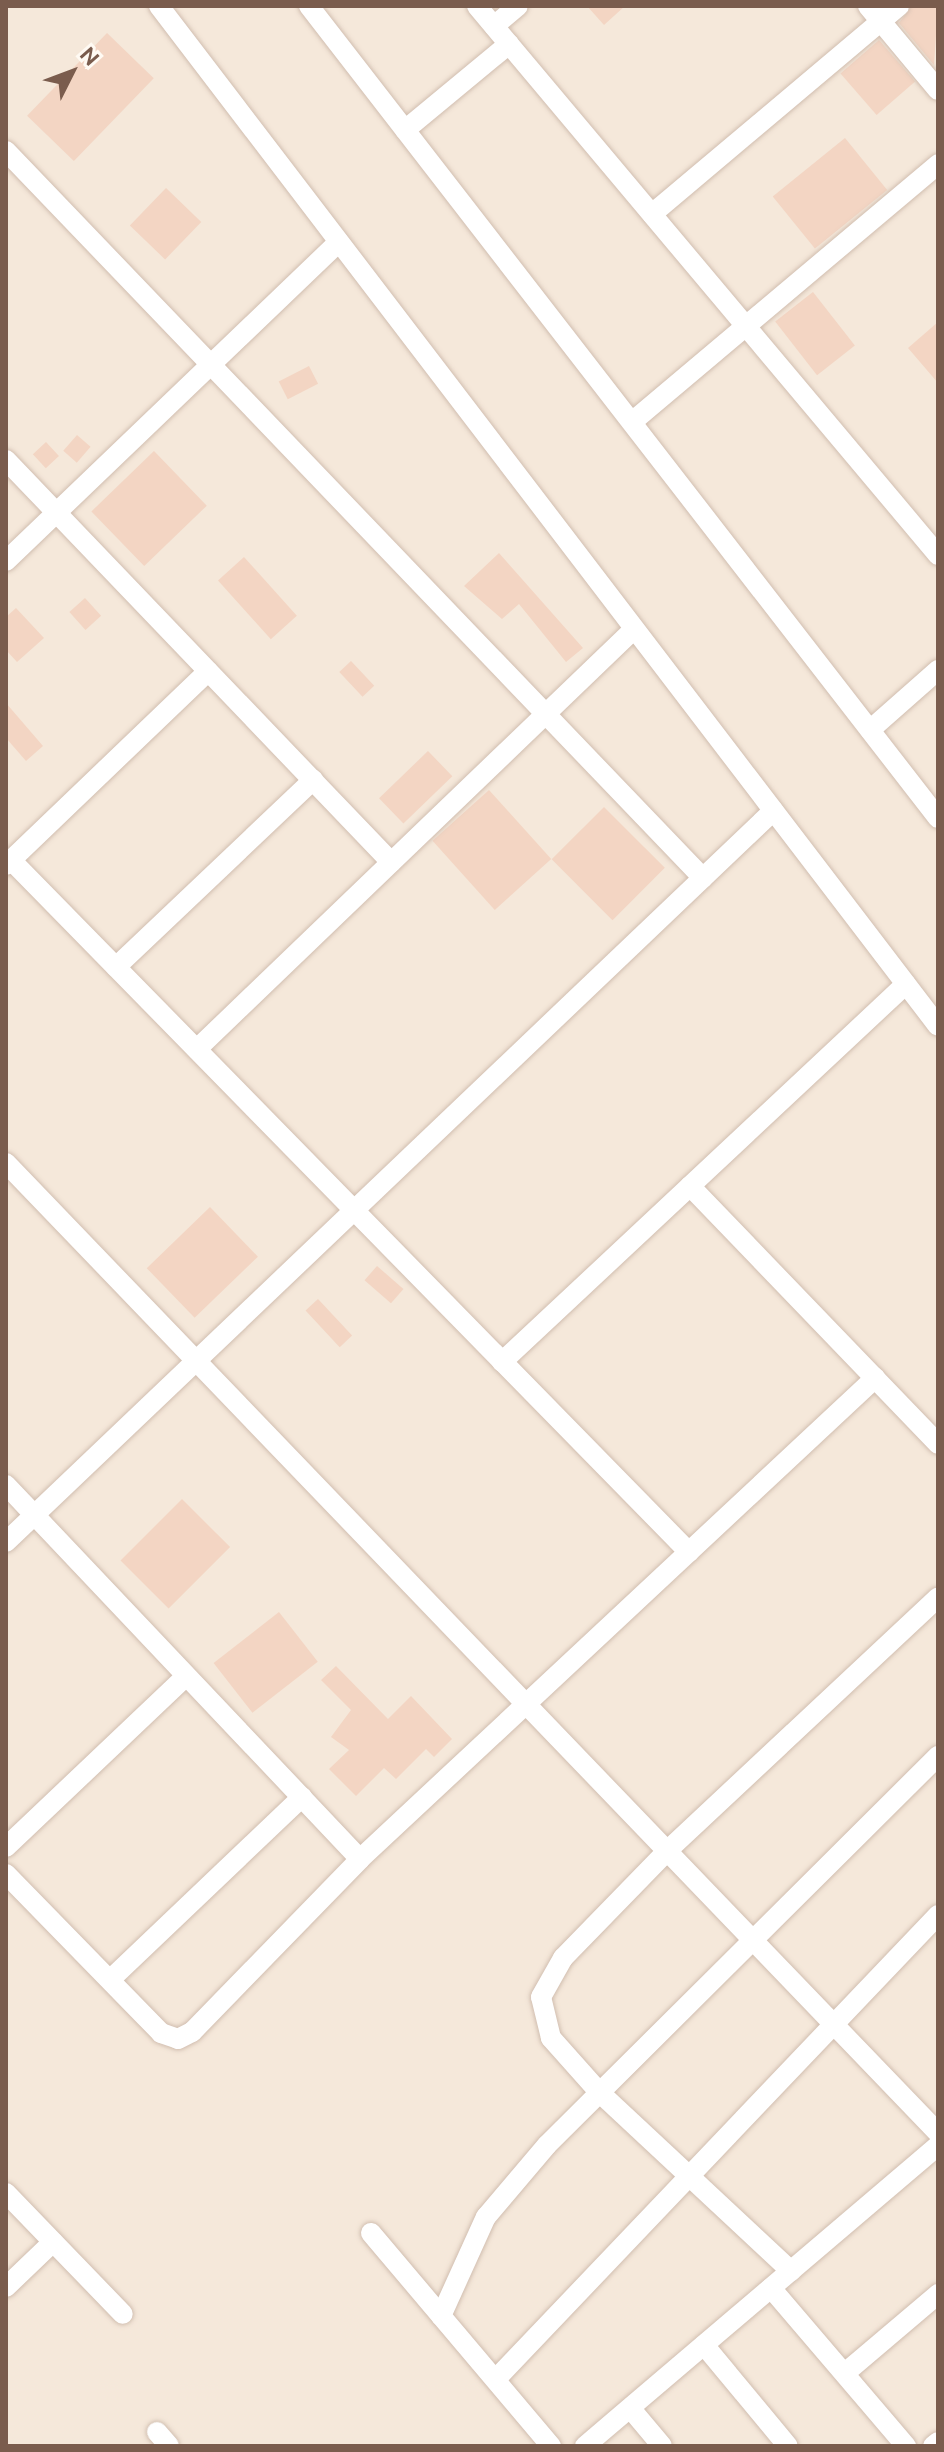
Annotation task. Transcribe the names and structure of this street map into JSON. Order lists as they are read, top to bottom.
{
  "north": "top right"
}
